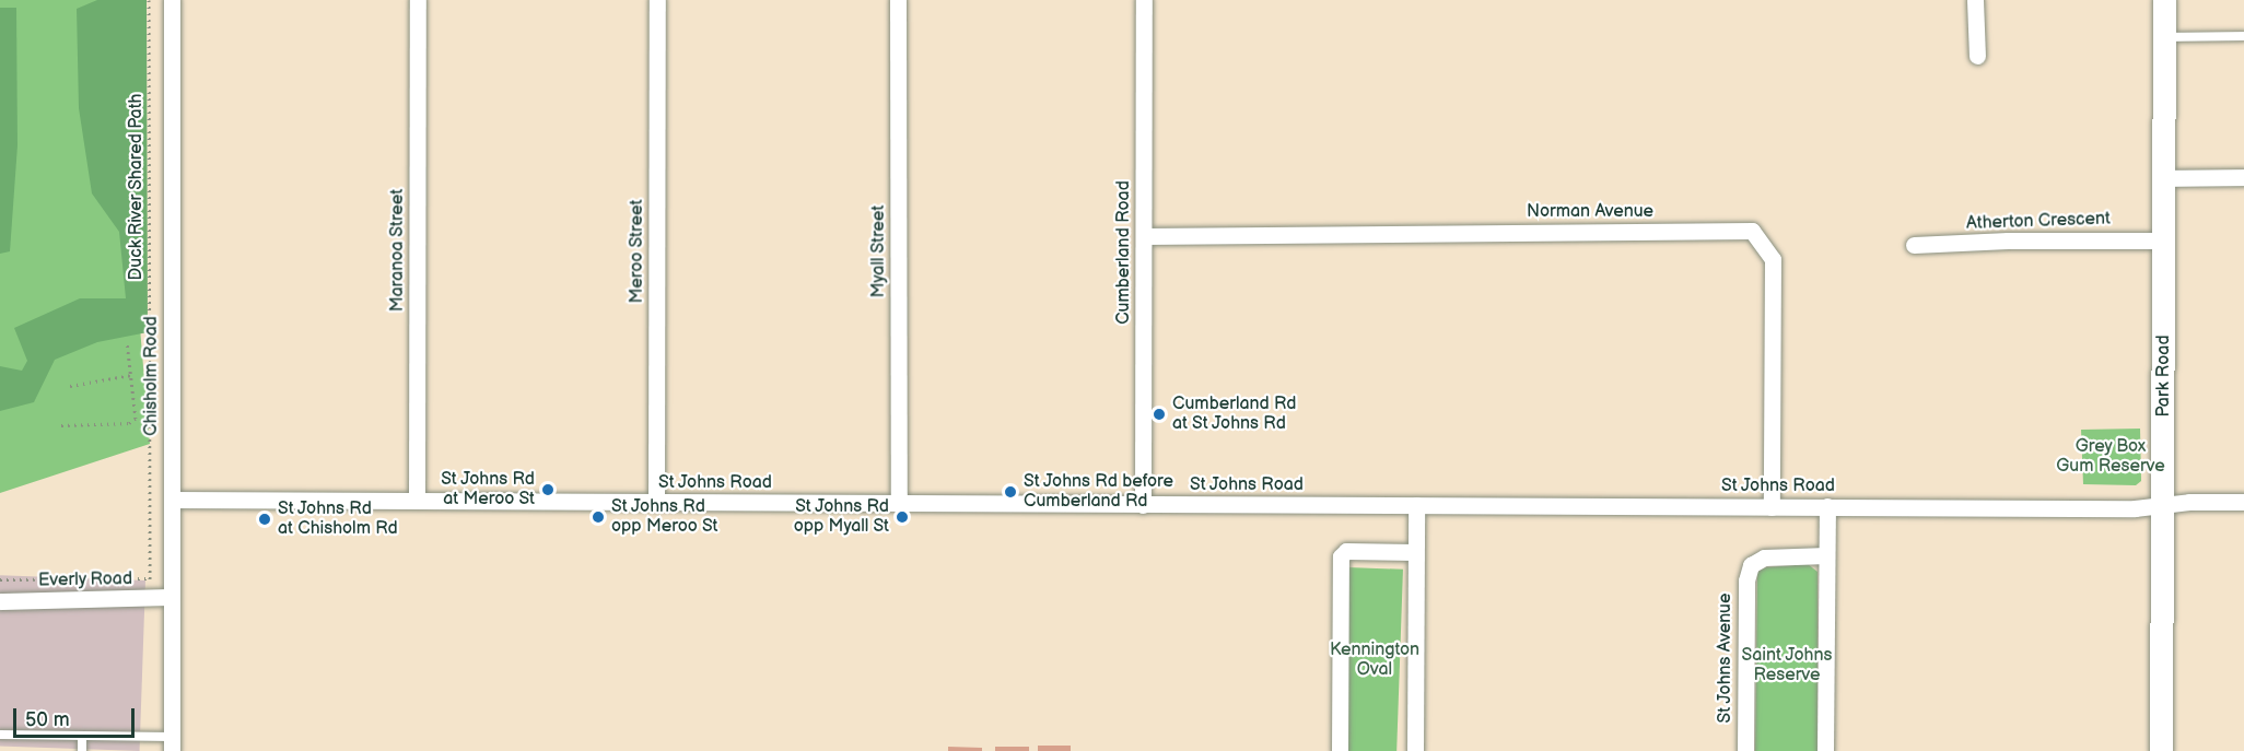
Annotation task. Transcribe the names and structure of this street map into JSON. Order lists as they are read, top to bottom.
{
  "streets": {
    "main road": ["Park Road"],
    "street": [
      "Norman Avenue",
      "Atherton Crescent",
      "Maranoa Street",
      "Meroo Street",
      "Myall Street",
      "Cumberland Road",
      "Chisholm Road",
      "St Johns Road",
      "Everly Road",
      "St Johns Avenue"
    ],
    "path": ["Duck River Shared Path"]
  },
  "crossings": [
    ["Norman Avenue", "Cumberland Road"],
    ["Norman Avenue", "St Johns Road"],
    ["Atherton Crescent", "Park Road"],
    ["Maranoa Street", "St Johns Road"],
    ["Meroo Street", "St Johns Road"],
    ["Myall Street", "St Johns Road"],
    ["Cumberland Road", "St Johns Road"],
    ["Chisholm Road", "St Johns Road"],
    ["Chisholm Road", "Everly Road"],
    ["Park Road", "St Johns Road"]
  ],
  "parks": ["Grey Box Gum Reserve", "Kennington Oval", "Saint Johns Reserve"],
  "places": [
    "Cumberland Rd at St Johns Rd",
    "St Johns Rd at Meroo St",
    "St Johns Rd before Cumberland Rd",
    "St Johns Rd opp Meroo St",
    "St Johns Rd opp Myall St",
    "St Johns Rd at Chisholm Rd"
  ],
  "scale_bar": "50 m"
}
